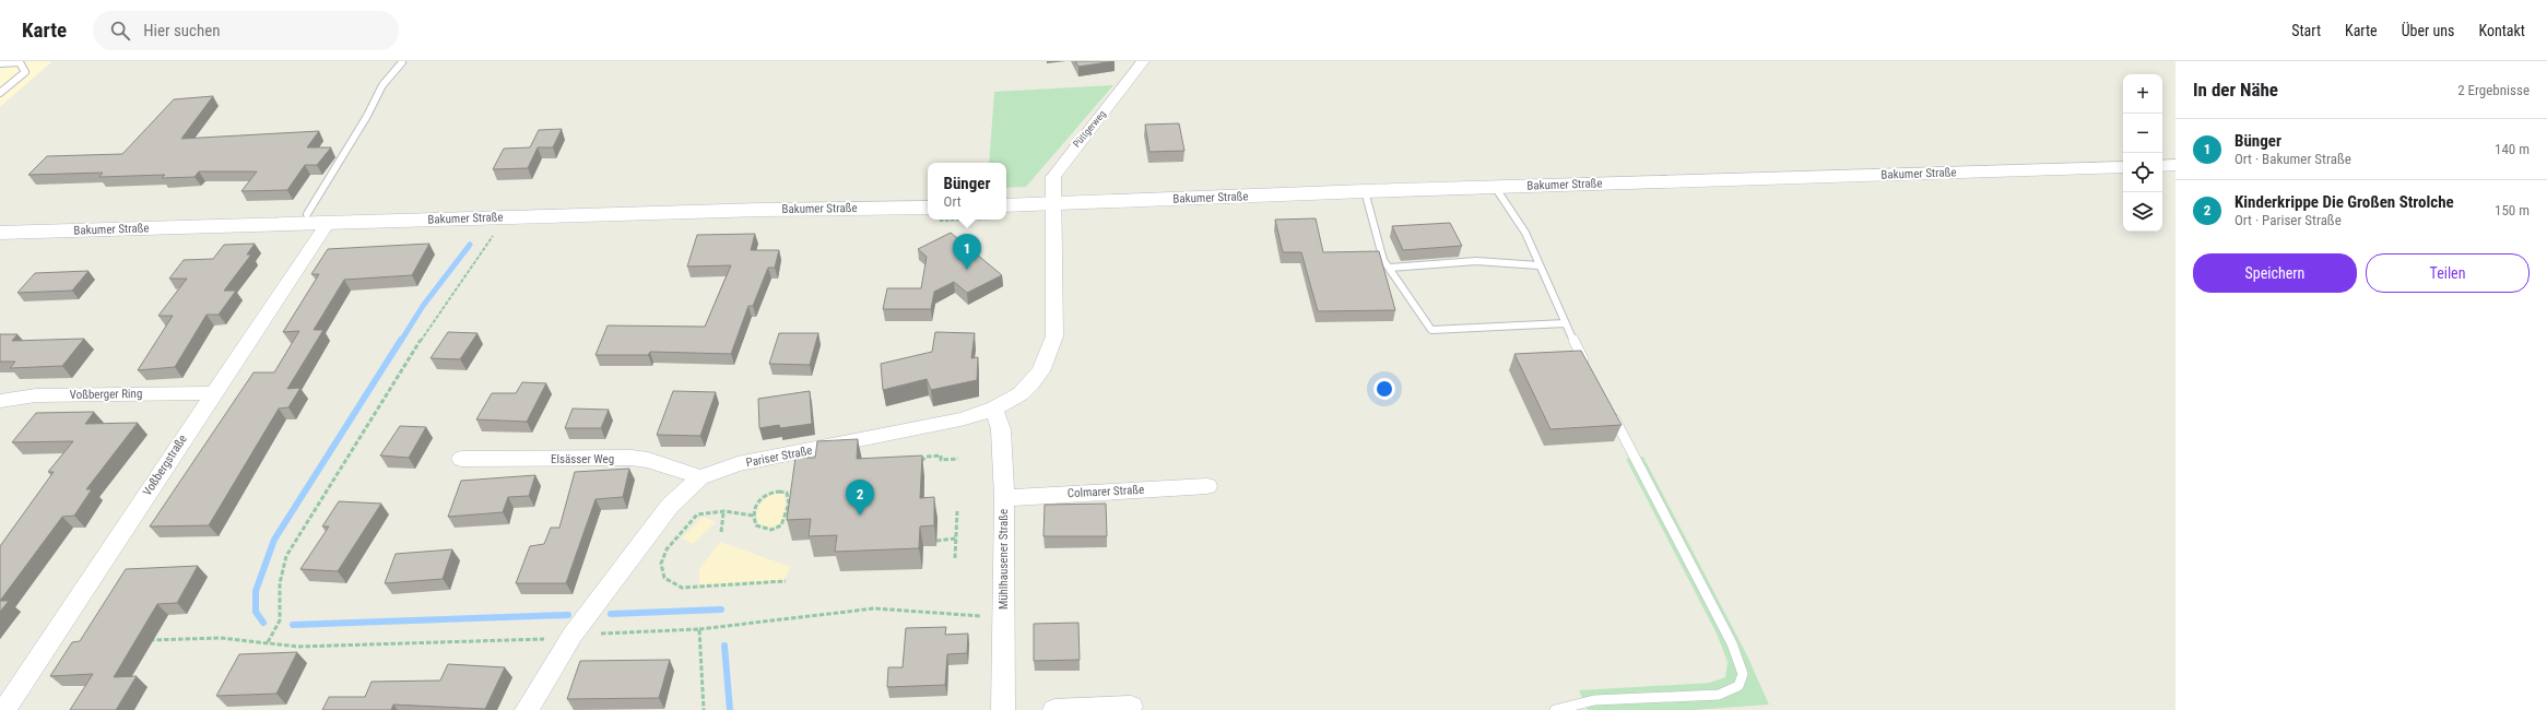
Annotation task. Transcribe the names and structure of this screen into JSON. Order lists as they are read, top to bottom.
{
  "streets": {
    "main road": ["Bakumer Straße"],
    "street": [
      "Püttgerweg",
      "Voßberger Ring",
      "Pariser Straße",
      "Elsässer Weg",
      "Voßbergstraße",
      "Colmarer Straße",
      "Mühlhausener Straße"
    ]
  },
  "crossings": [
    ["Püttgerweg", "Bakumer Straße"],
    ["Püttgerweg", "Pariser Straße"],
    ["Bakumer Straße", "Pariser Straße"],
    ["Bakumer Straße", "Voßbergstraße"],
    ["Voßberger Ring", "Voßbergstraße"],
    ["Pariser Straße", "Elsässer Weg"],
    ["Pariser Straße", "Mühlhausener Straße"],
    ["Colmarer Straße", "Mühlhausener Straße"]
  ],
  "page": {
    "header": "Karte",
    "search": "Hier suchen",
    "nav": [
      "Start",
      "Karte",
      "Über uns",
      "Kontakt"
    ],
    "heading": ["In der Nähe", "2 Ergebnisse"],
    "map_buttons": ["+", "−"],
    "list": [
      {
        "mark": "1",
        "name": "Bünger",
        "note": "Ort · Bakumer Straße",
        "value": "140 m"
      },
      {
        "mark": "2",
        "name": "Kinderkrippe Die Großen Strolche",
        "note": "Ort · Pariser Straße",
        "value": "150 m"
      }
    ],
    "popup": ["Bünger", "Ort"],
    "pins": ["1", "2"],
    "buttons": ["Speichern", "Teilen"]
  }
}
